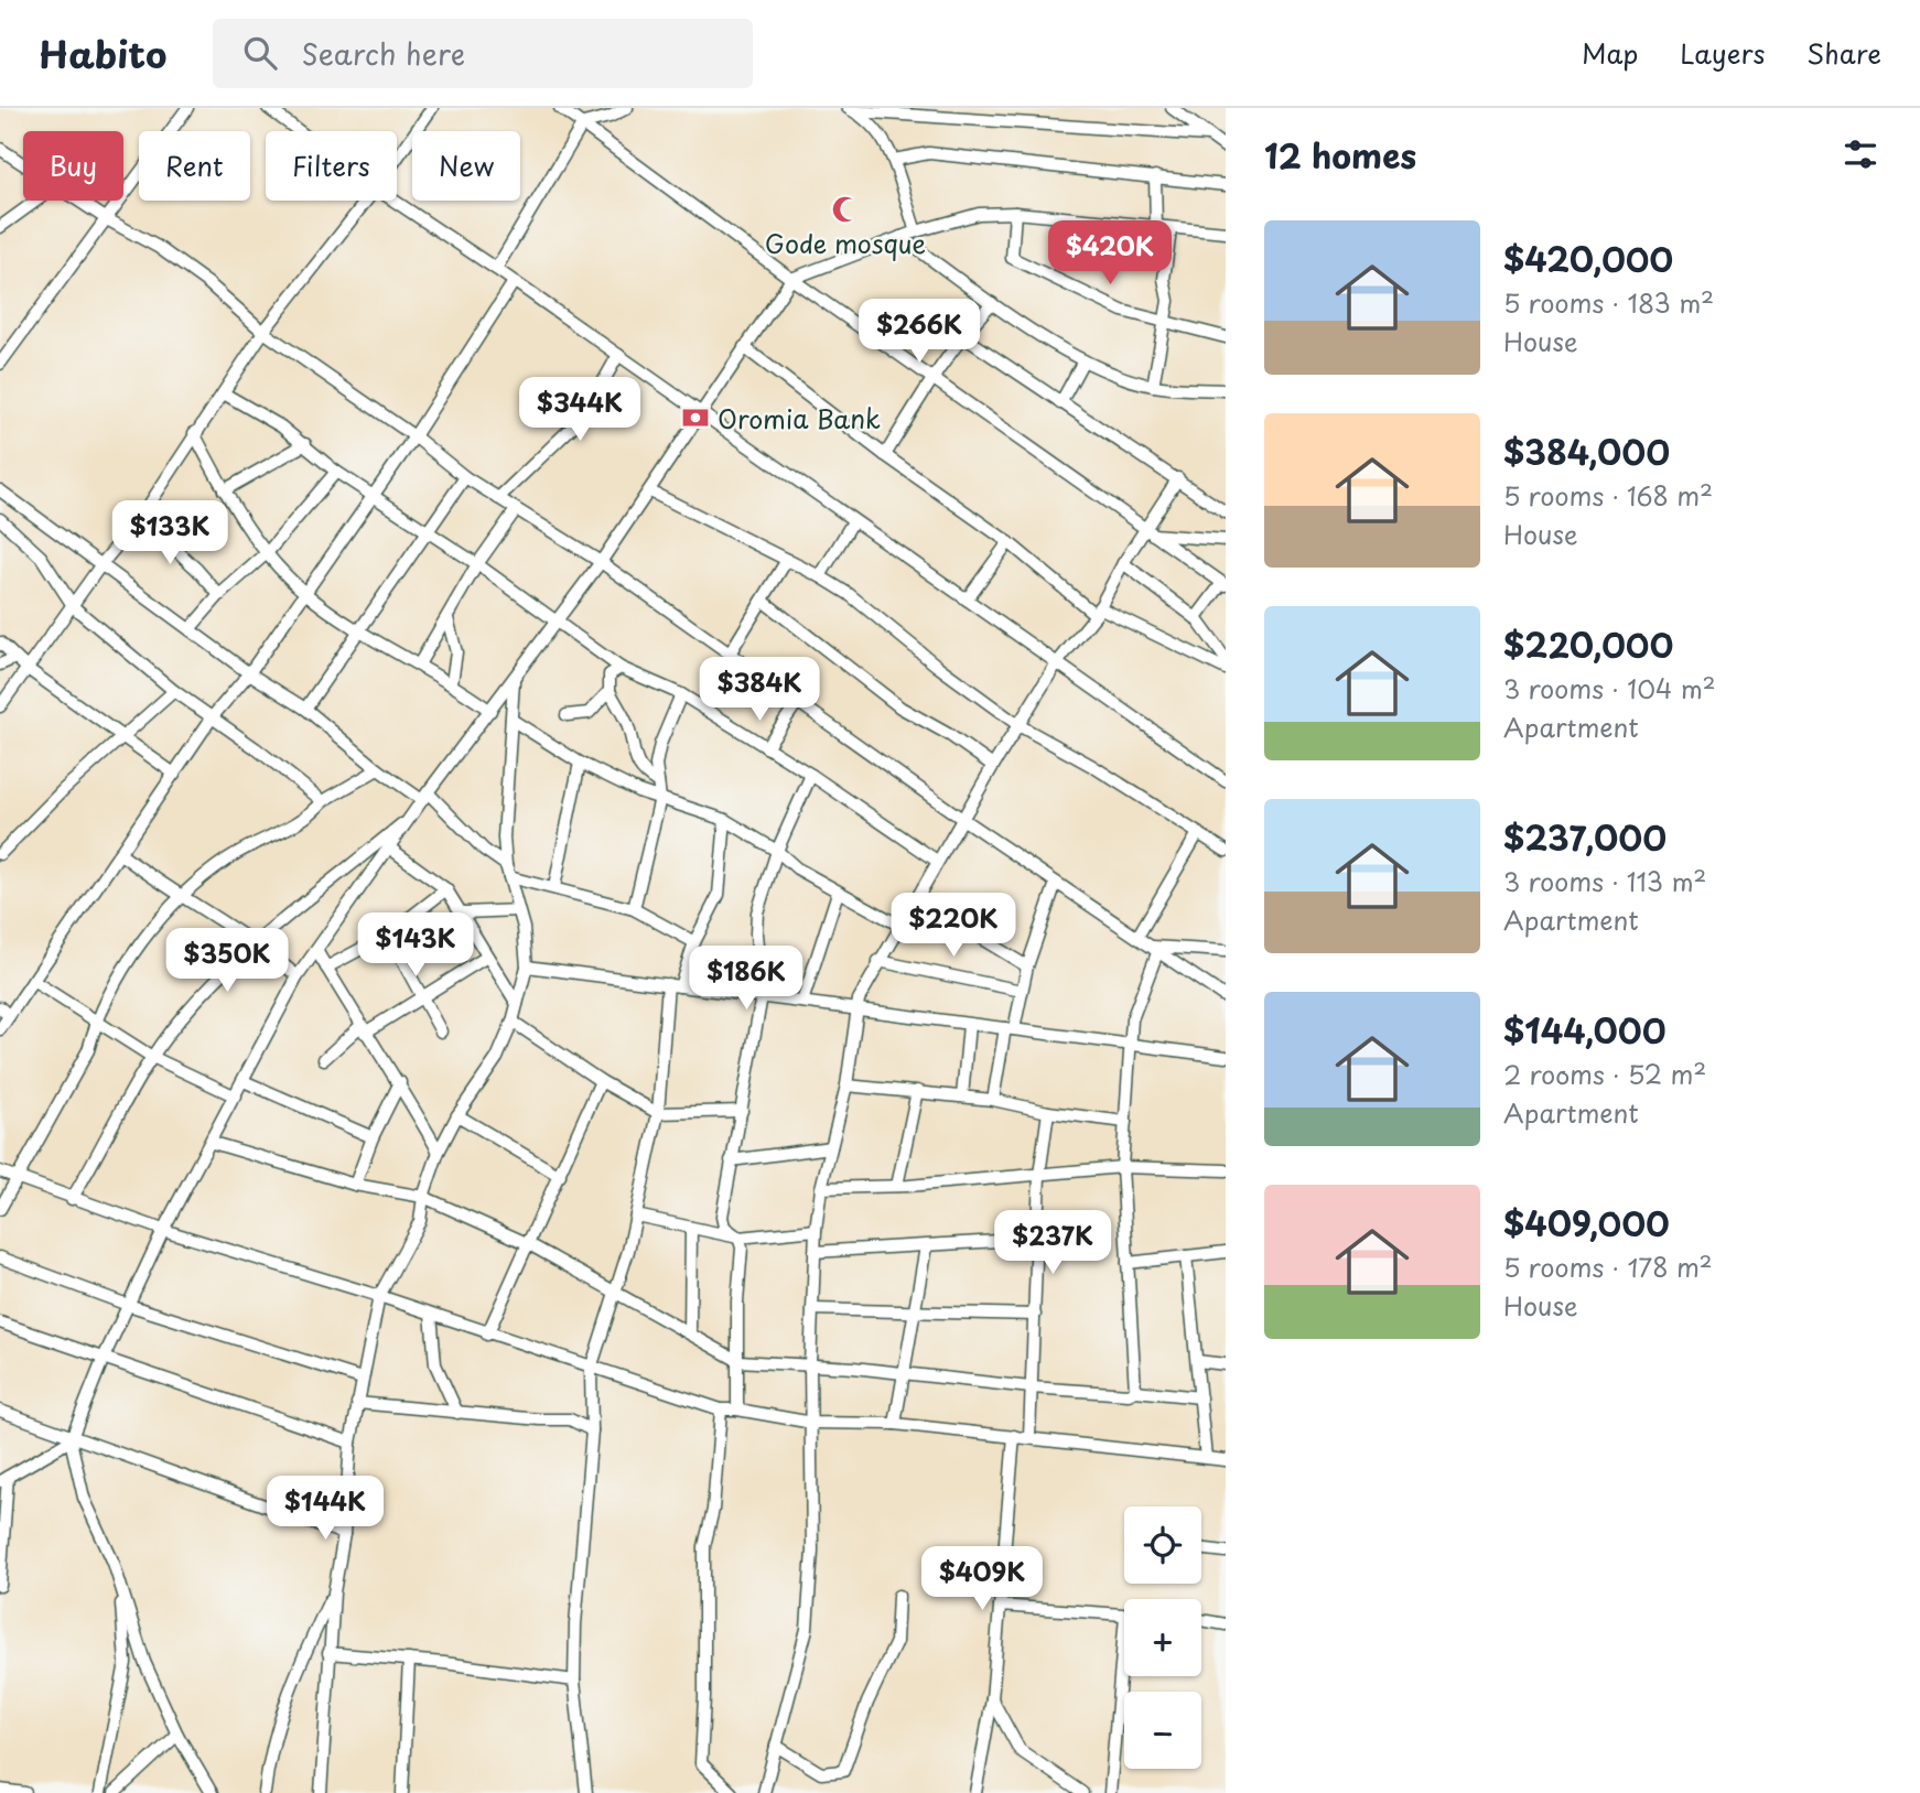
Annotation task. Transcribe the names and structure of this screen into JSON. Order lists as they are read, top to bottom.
{
  "places": {
    "mosque": ["Gode mosque"],
    "bank": ["Oromia Bank"]
  },
  "page": {
    "header": "Habito",
    "search": "Search here",
    "nav": ["Map", "Layers", "Share"],
    "heading": "12 homes",
    "chip": [
      "Buy",
      "Rent",
      "Filters",
      "New"
    ],
    "list": [
      {
        "name": "$420,000",
        "note": "5 rooms · 183 m² · House"
      },
      {
        "name": "$384,000",
        "note": "5 rooms · 168 m² · House"
      },
      {
        "name": "$220,000",
        "note": "3 rooms · 104 m² · Apartment"
      },
      {
        "name": "$237,000",
        "note": "3 rooms · 113 m² · Apartment"
      },
      {
        "name": "$144,000",
        "note": "2 rooms · 52 m² · Apartment"
      },
      {
        "name": "$409,000",
        "note": "5 rooms · 178 m² · House"
      }
    ],
    "price": [
      "$420K",
      "$266K",
      "$344K",
      "$133K",
      "$384K",
      "$220K",
      "$143K",
      "$350K",
      "$186K",
      "$237K",
      "$144K",
      "$409K"
    ],
    "map_buttons": ["+", "−"]
  }
}
